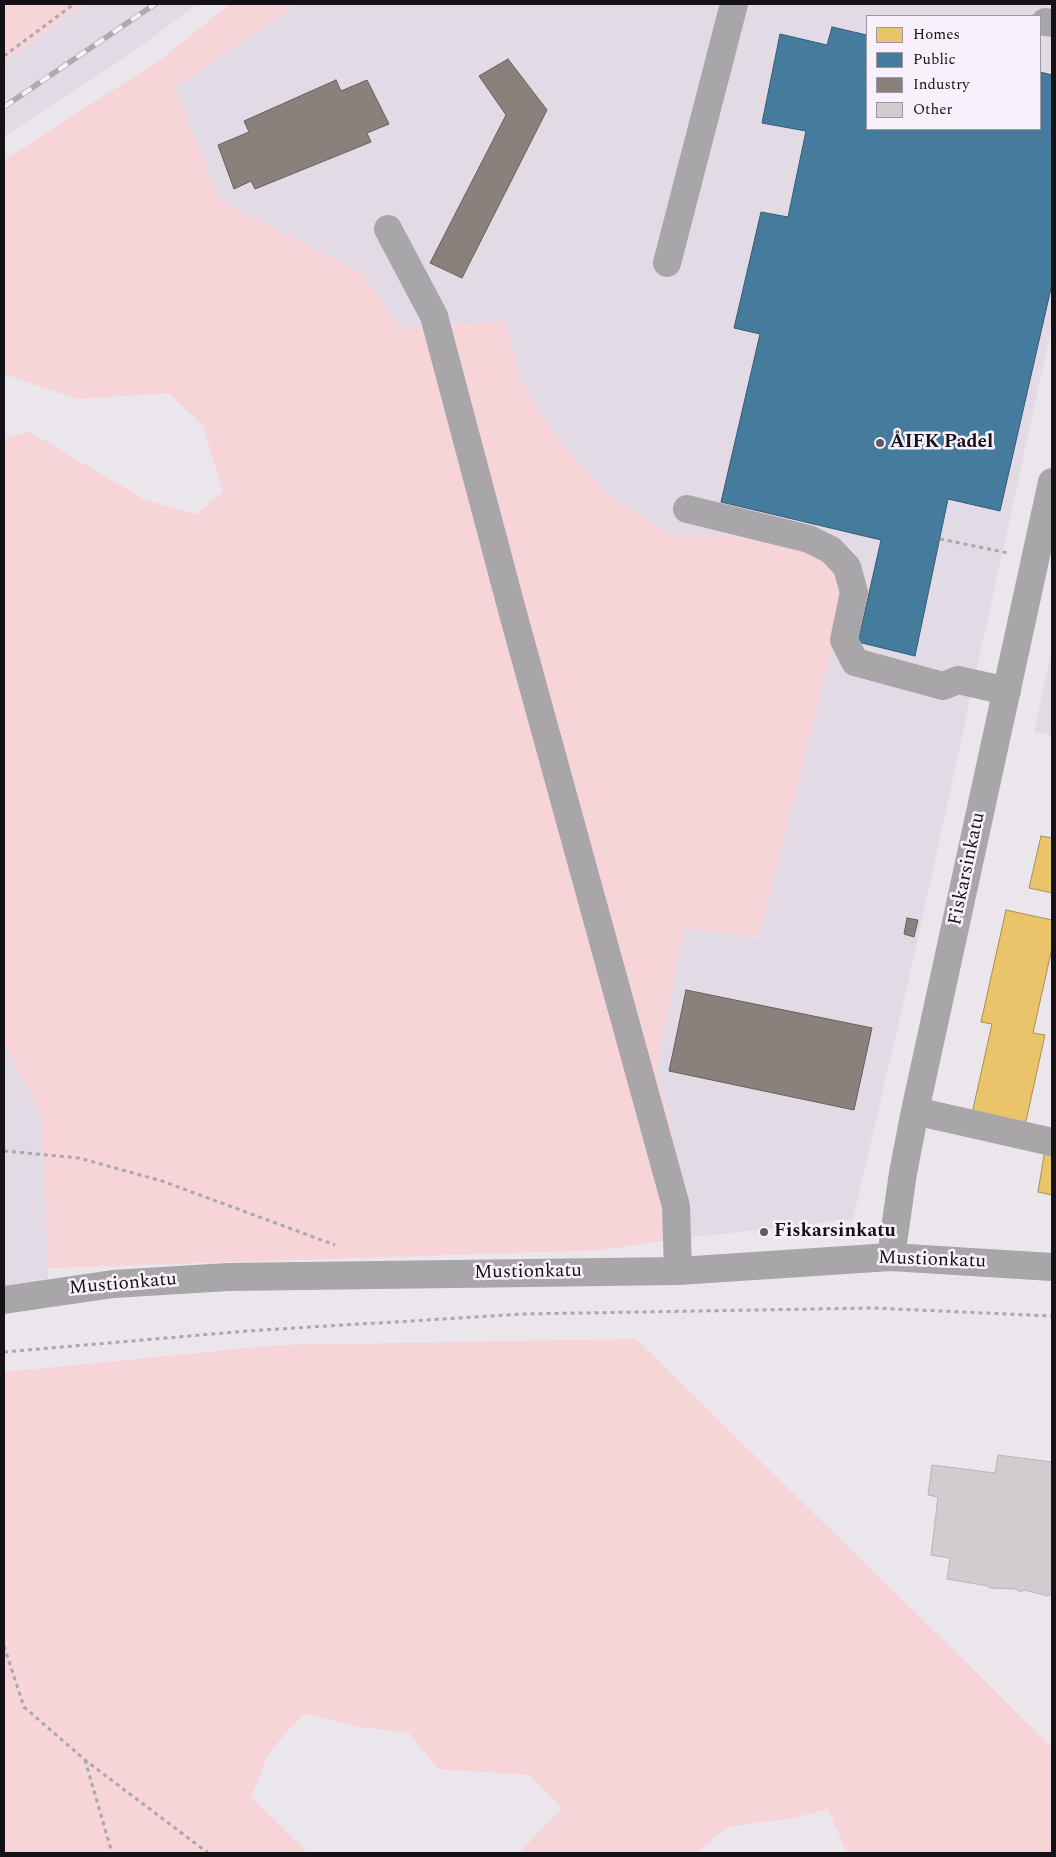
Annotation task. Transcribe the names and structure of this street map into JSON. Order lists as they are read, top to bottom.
{
  "streets": {
    "street": ["Fiskarsinkatu", "Mustionkatu"]
  },
  "crossings": [
    ["Fiskarsinkatu", "Mustionkatu"]
  ],
  "places": ["ÅIFK Padel", "Fiskarsinkatu"],
  "legend": [
    "Homes",
    "Public",
    "Industry",
    "Other"
  ]
}
